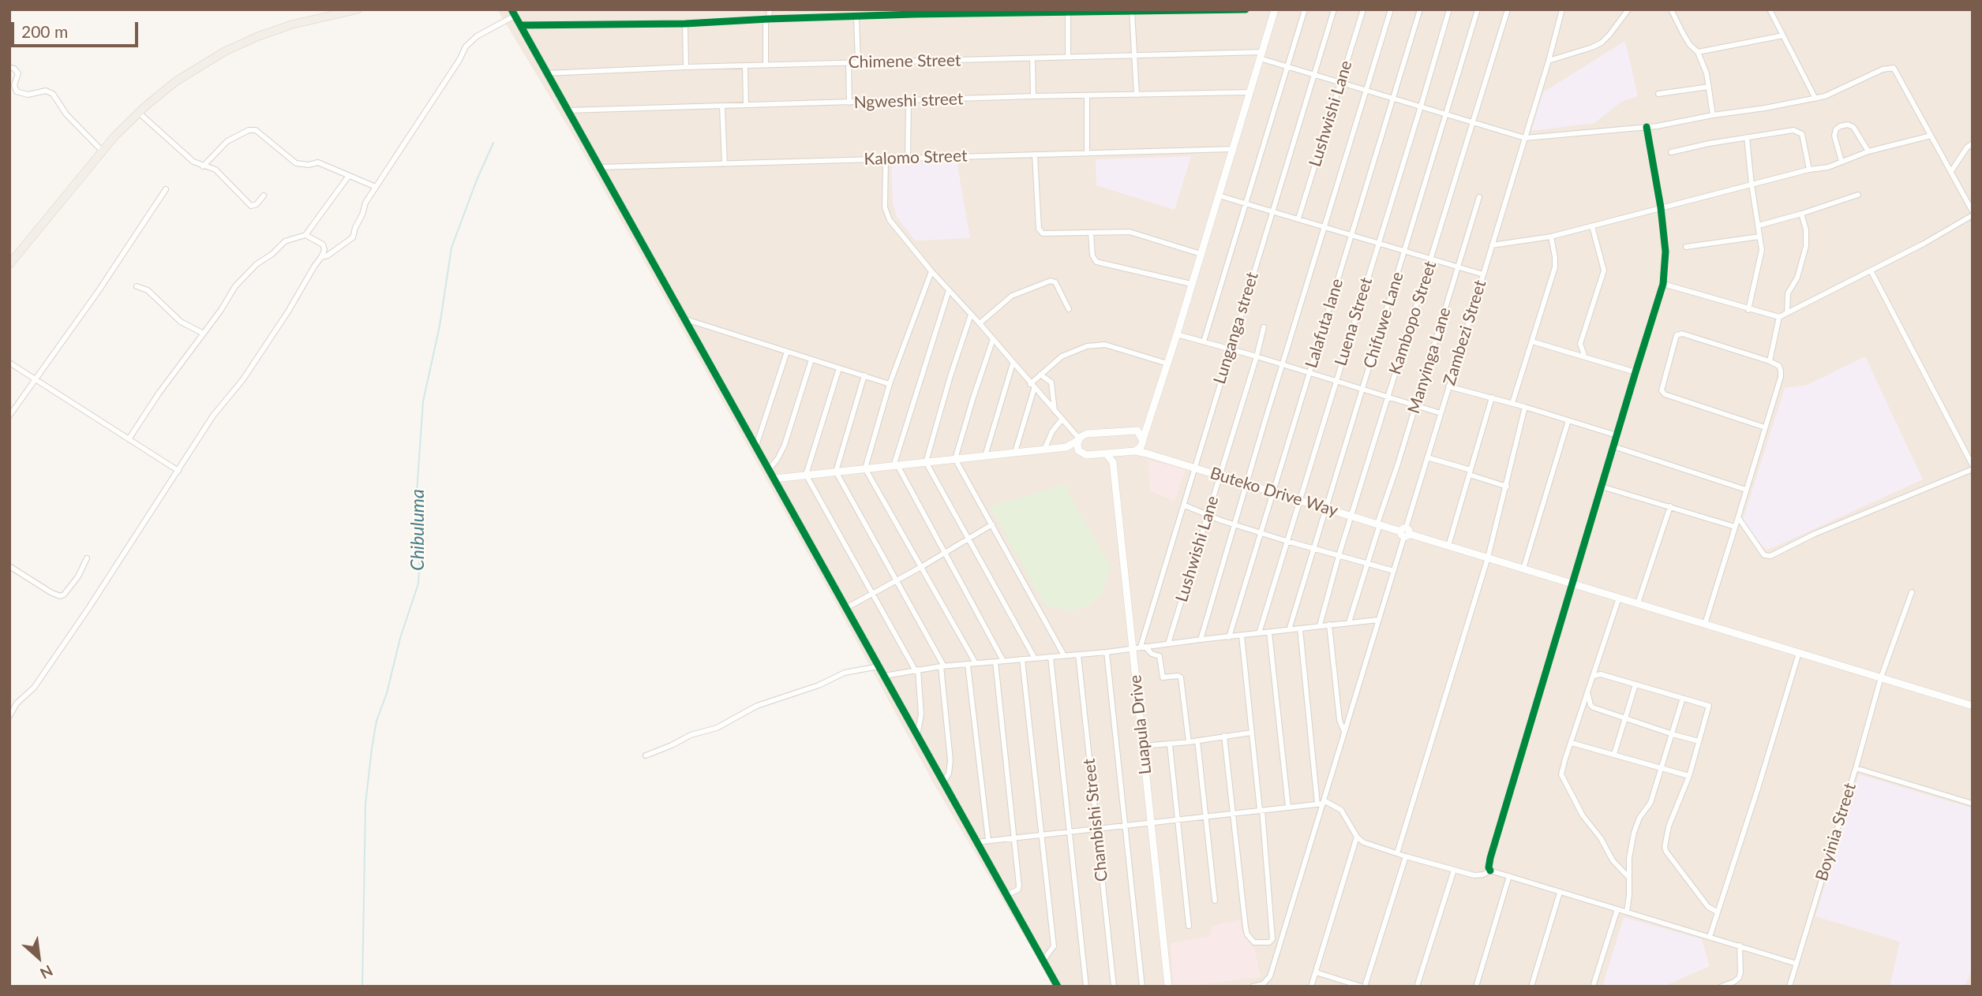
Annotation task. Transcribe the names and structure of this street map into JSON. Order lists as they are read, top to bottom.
{
  "streets": {
    "street": [
      "Chimene Street",
      "Ngweshi street",
      "Lushwishi Lane",
      "Kalomo Street",
      "Kambopo Street",
      "Chifuwe Lane",
      "Luena Street",
      "Lalafuta lane",
      "Lunganga street",
      "Zambezi Street",
      "Manyinga Lane",
      "Buteko Drive Way",
      "Luapula Drive",
      "Chambishi Street",
      "Boyinia Street"
    ]
  },
  "crossings": [
    ["Lushwishi Lane", "Buteko Drive Way"],
    ["Kambopo Street", "Buteko Drive Way"],
    ["Chifuwe Lane", "Buteko Drive Way"],
    ["Luena Street", "Buteko Drive Way"],
    ["Lalafuta lane", "Buteko Drive Way"],
    ["Lunganga street", "Buteko Drive Way"],
    ["Lunganga street", "Luapula Drive"],
    ["Zambezi Street", "Buteko Drive Way"],
    ["Manyinga Lane", "Buteko Drive Way"],
    ["Buteko Drive Way", "Boyinia Street"]
  ],
  "water": ["Chibuluma"],
  "scale_bar": "200 m",
  "north": "bottom right"
}
